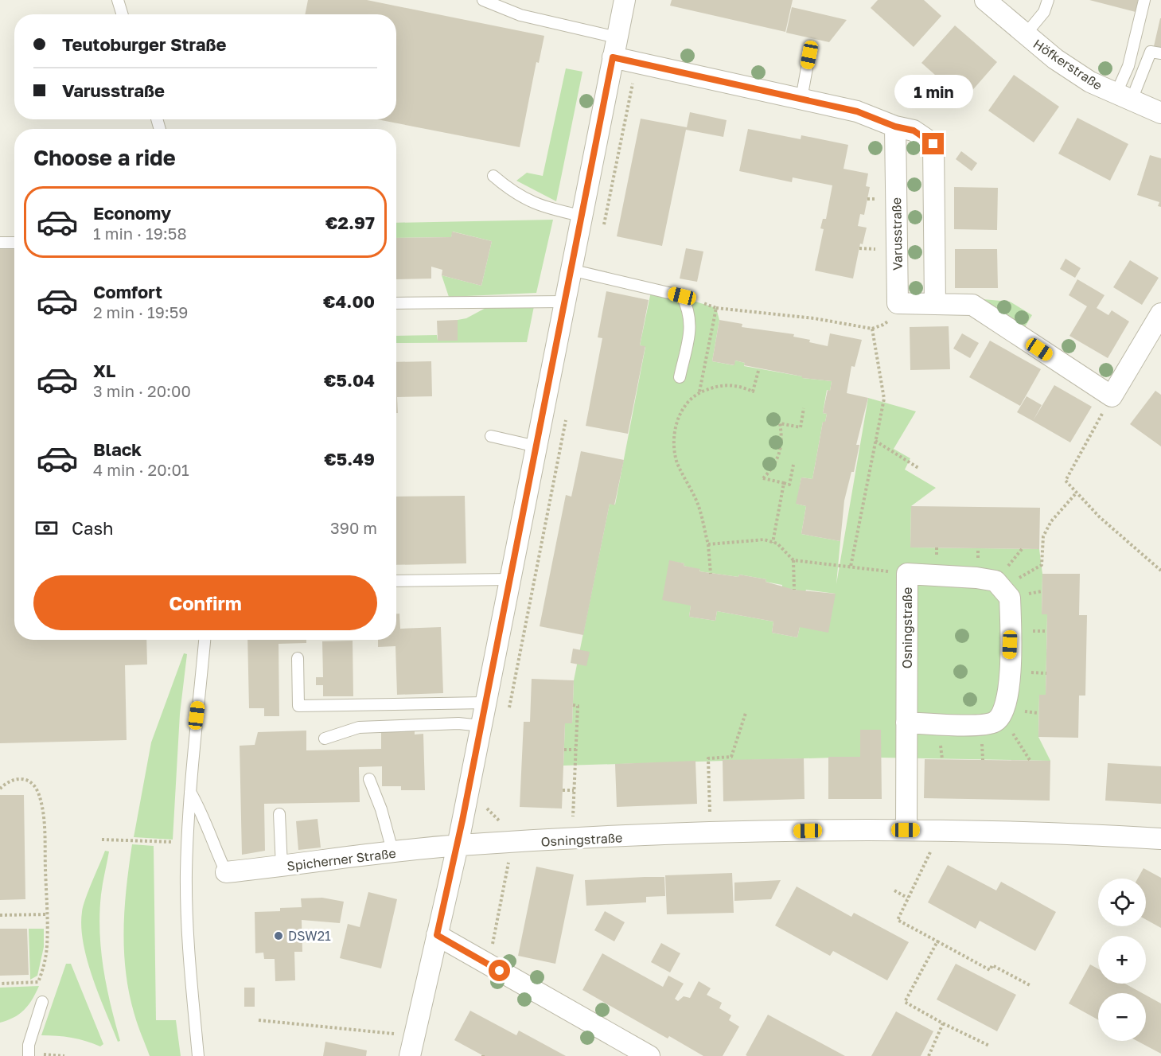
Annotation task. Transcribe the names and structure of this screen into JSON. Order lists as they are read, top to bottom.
{
  "streets": {
    "street": [
      "Höfkerstraße",
      "Varusstraße",
      "Osningstraße",
      "Spicherner Straße"
    ]
  },
  "crossings": [
    ["Osningstraße", "Spicherner Straße"]
  ],
  "places": ["DSW21"],
  "page": {
    "banner": ["Teutoburger Straße", "Varusstraße"],
    "bubble": "1 min",
    "heading": "Choose a ride",
    "list": [
      {
        "name": "Economy",
        "note": "1 min · 19:58",
        "value": "€2.97"
      },
      {
        "name": "Comfort",
        "note": "2 min · 19:59",
        "value": "€4.00"
      },
      {
        "name": "XL",
        "note": "3 min · 20:00",
        "value": "€5.04"
      },
      {
        "name": "Black",
        "note": "4 min · 20:01",
        "value": "€5.49"
      }
    ],
    "pay": ["Cash", "390 m"],
    "buttons": "Confirm",
    "map_buttons": ["+", "−"]
  }
}
